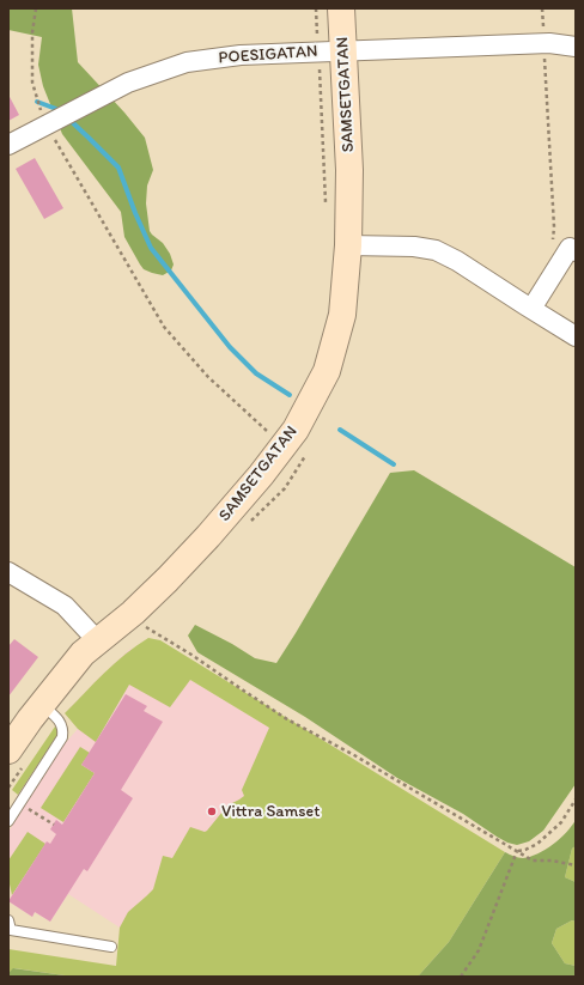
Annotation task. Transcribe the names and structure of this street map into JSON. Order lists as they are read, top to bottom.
{
  "streets": {
    "street": ["POESIGATAN", "SAMSETGATAN"]
  },
  "crossings": [
    ["POESIGATAN", "SAMSETGATAN"]
  ],
  "places": ["Vittra Samset"]
}
